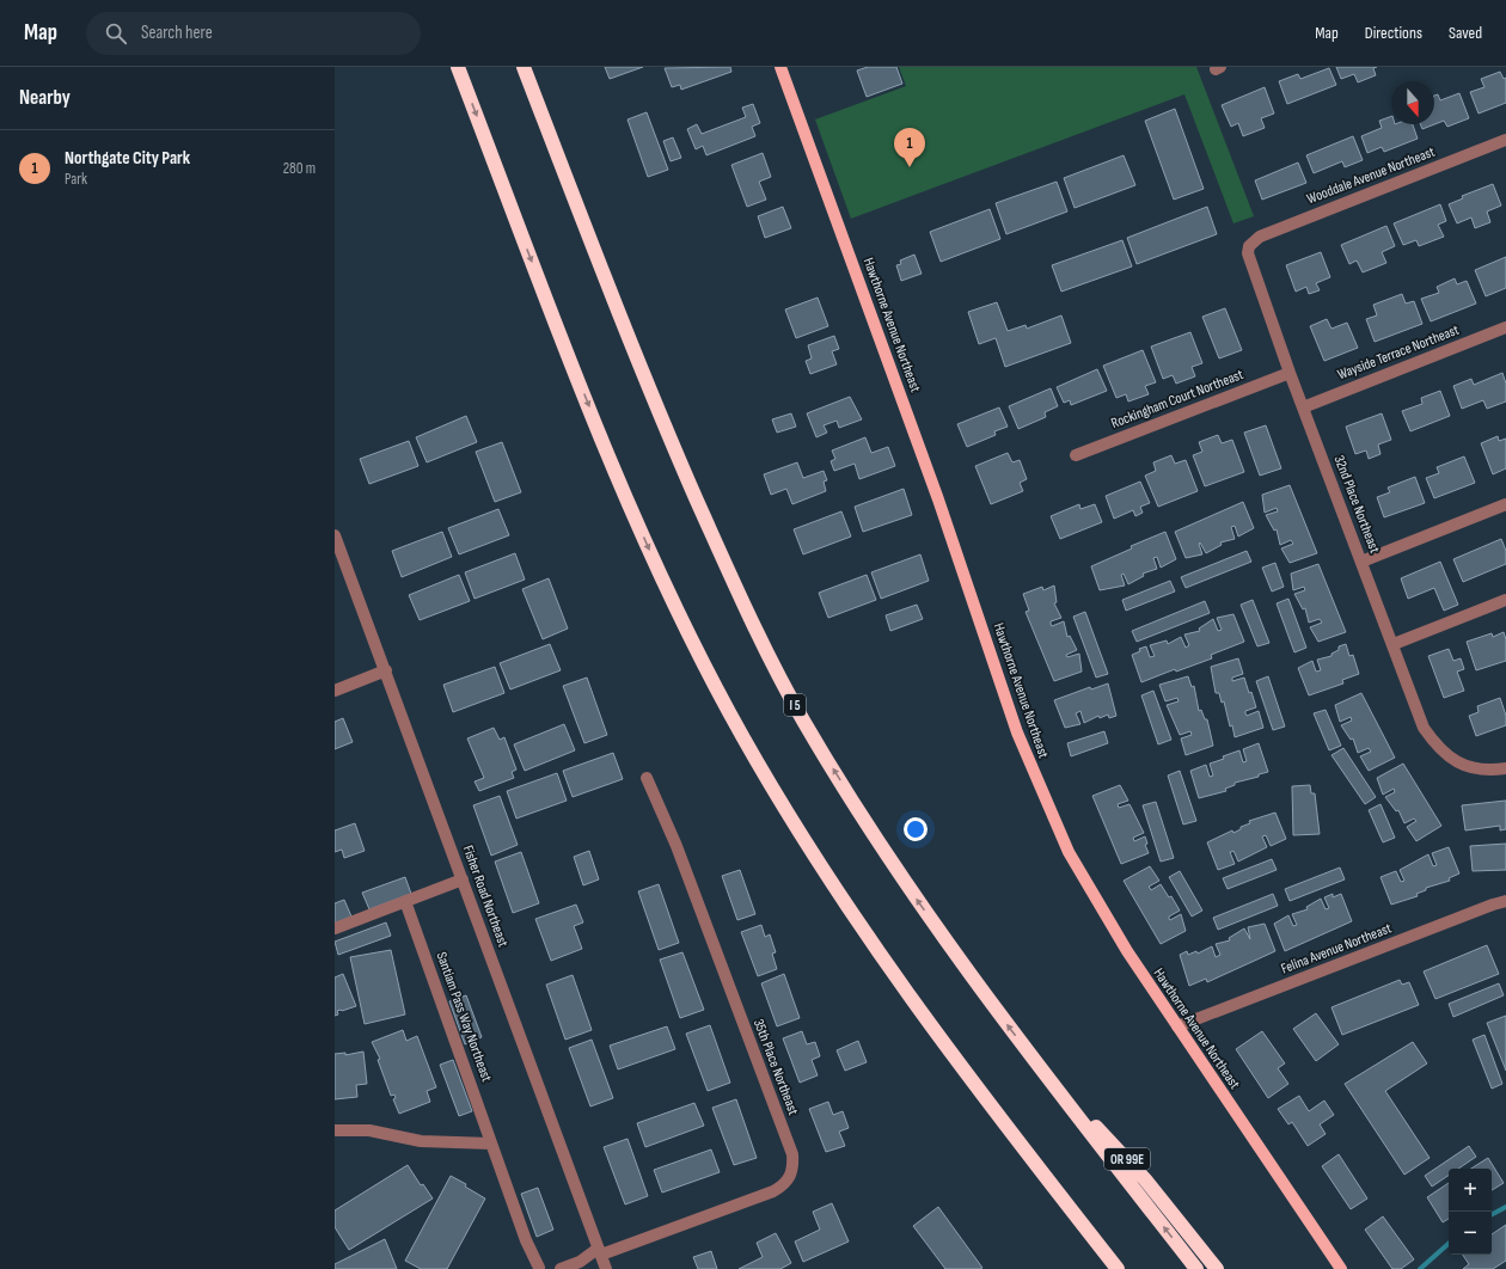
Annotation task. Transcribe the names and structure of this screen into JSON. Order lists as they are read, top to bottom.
{
  "streets": {
    "highway": ["I 5", "OR 99E"],
    "main road": ["Hawthorne Avenue Northeast"],
    "street": [
      "Wooddale Avenue Northeast",
      "Wayside Terrace Northeast",
      "Rockingham Court Northeast",
      "32nd Place Northeast",
      "Fisher Road Northeast",
      "Felina Avenue Northeast",
      "Santiam Pass Way Northeast",
      "35th Place Northeast"
    ]
  },
  "crossings": [
    ["Wooddale Avenue Northeast", "32nd Place Northeast"],
    ["Hawthorne Avenue Northeast", "Felina Avenue Northeast"],
    ["Wayside Terrace Northeast", "32nd Place Northeast"],
    ["Rockingham Court Northeast", "32nd Place Northeast"],
    ["I 5", "OR 99E"],
    ["Fisher Road Northeast", "35th Place Northeast"]
  ],
  "north": "bottom",
  "page": {
    "header": "Map",
    "search": "Search here",
    "nav": ["Map", "Directions", "Saved"],
    "heading": "Nearby",
    "pins": "1",
    "list": [
      {
        "mark": "1",
        "name": "Northgate City Park",
        "note": "Park",
        "value": "280 m"
      }
    ],
    "map_buttons": ["+", "−"]
  }
}
